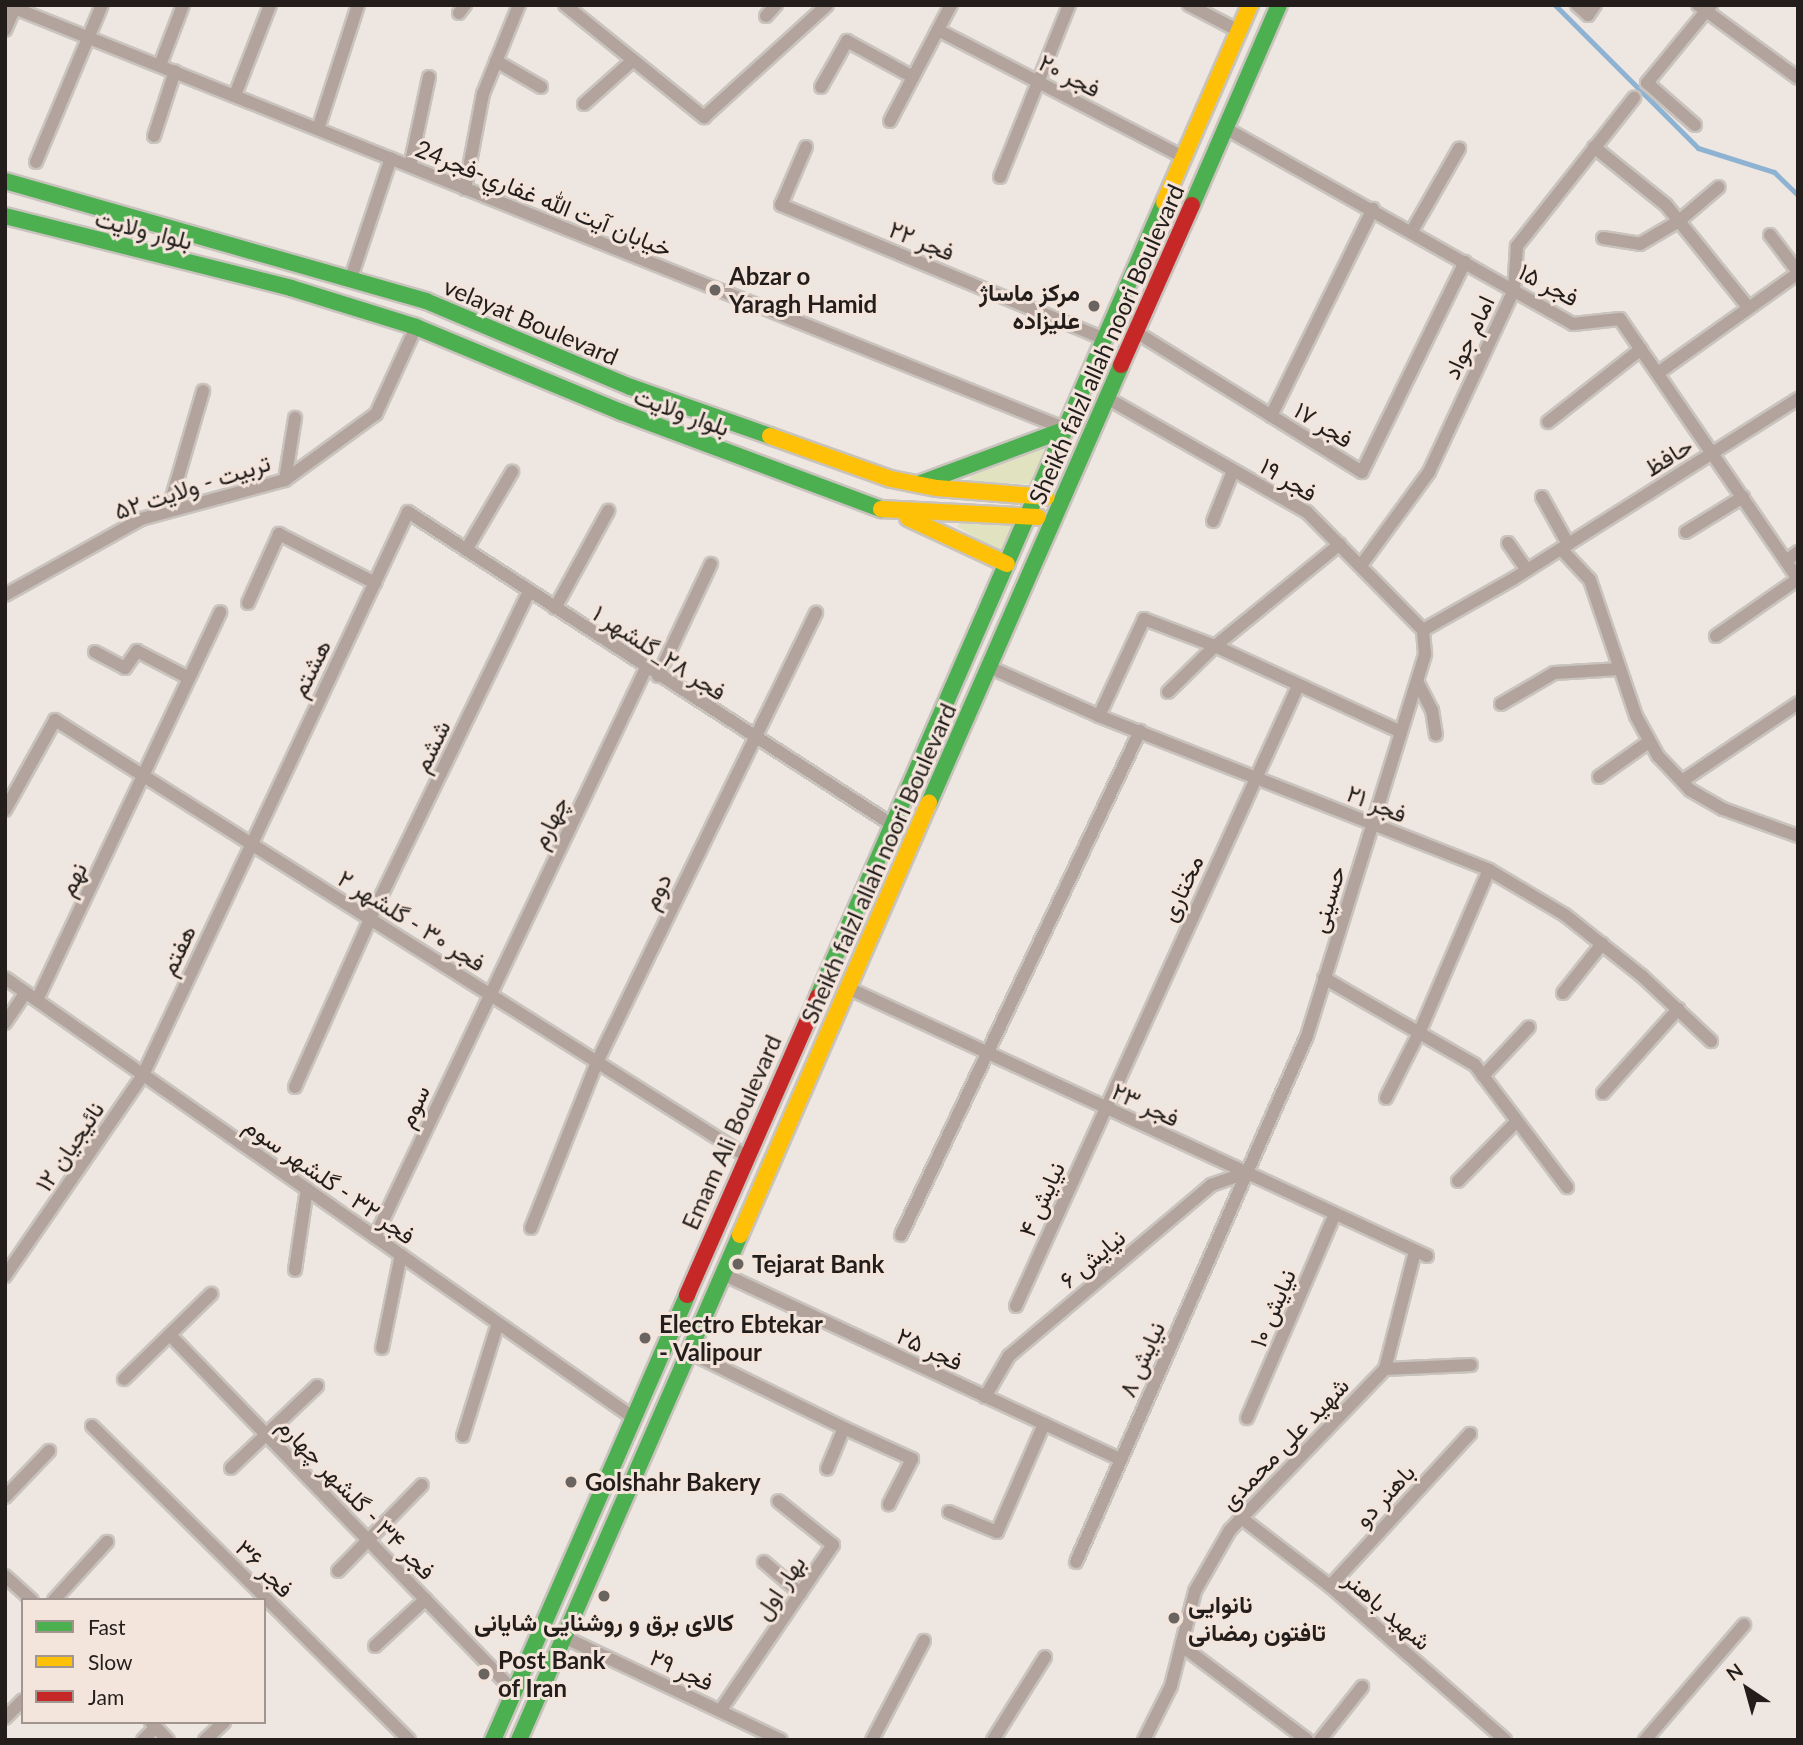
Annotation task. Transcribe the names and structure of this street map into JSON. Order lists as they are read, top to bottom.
{
  "streets": {
    "main road": [
      "بلوار ولایت",
      "velayat Boulevard",
      "Sheikh falzl allah noori Boulevard",
      "Emam Ali Boulevard"
    ],
    "street": [
      "فجر ۲۰",
      "خيابان آيت الله غفاري-فجر24",
      "فجر ۲۲",
      "فجر ۱۵",
      "امام جواد",
      "فجر ۱۷",
      "حافظ",
      "فجر ۱۹",
      "تربیت - ولایت ۵۲",
      "فجر ۲۸_گلشهر ۱",
      "هشتم",
      "ششم",
      "فجر ۲۱",
      "چهارم",
      "نهم",
      "مختاری",
      "دوم",
      "حسینی",
      "فجر ۳۰ - گلشهر ۲",
      "هفتم",
      "فجر ۲۳",
      "سوم",
      "نائیجیان ۱۲",
      "فجر ۳۲ - گلشهر سوم",
      "نیایش ۴",
      "نیایش ۶",
      "نیایش ۱۰",
      "فجر ۲۵",
      "نیایش ۸",
      "شهید علی محمدی",
      "باهنر دو",
      "فجر ۳۴ - گلشهر چهارم",
      "فجر ۳۶",
      "بهار اول",
      "شهید باهنر",
      "فجر ۲۹"
    ]
  },
  "crossings": [
    ["فجر ۲۰", "Emam Ali Boulevard"],
    ["خيابان آيت الله غفاري-فجر24", "Emam Ali Boulevard"],
    ["بلوار ولایت", "تربیت - ولایت ۵۲"],
    ["بلوار ولایت", "Emam Ali Boulevard"],
    ["فجر ۲۲", "Emam Ali Boulevard"],
    ["فجر ۱۵", "امام جواد"],
    ["فجر ۱۵", "Sheikh falzl allah noori Boulevard"],
    ["فجر ۱۵", "فجر ۱۷"],
    ["فجر ۱۵", "حافظ"],
    ["velayat Boulevard", "Sheikh falzl allah noori Boulevard"],
    ["velayat Boulevard", "Emam Ali Boulevard"],
    ["امام جواد", "فجر ۱۹"],
    ["Sheikh falzl allah noori Boulevard", "فجر ۱۷"],
    ["Sheikh falzl allah noori Boulevard", "فجر ۱۹"],
    ["Sheikh falzl allah noori Boulevard", "فجر ۲۱"],
    ["Sheikh falzl allah noori Boulevard", "فجر ۲۳"],
    ["Sheikh falzl allah noori Boulevard", "فجر ۲۵"],
    ["Sheikh falzl allah noori Boulevard", "فجر ۲۹"],
    ["حافظ", "فجر ۱۹"],
    ["حافظ", "حسینی"],
    ["فجر ۱۹", "حسینی"],
    ["فجر ۲۸_گلشهر ۱", "هشتم"],
    ["فجر ۲۸_گلشهر ۱", "ششم"],
    ["فجر ۲۸_گلشهر ۱", "چهارم"],
    ["فجر ۲۸_گلشهر ۱", "دوم"],
    ["فجر ۲۸_گلشهر ۱", "Emam Ali Boulevard"],
    ["هشتم", "فجر ۳۰ - گلشهر ۲"],
    ["هشتم", "هفتم"],
    ["ششم", "فجر ۳۰ - گلشهر ۲"],
    ["فجر ۲۱", "مختاری"],
    ["فجر ۲۱", "حسینی"],
    ["چهارم", "فجر ۳۰ - گلشهر ۲"],
    ["چهارم", "سوم"],
    ["نهم", "فجر ۳۰ - گلشهر ۲"],
    ["نهم", "فجر ۳۲ - گلشهر سوم"],
    ["مختاری", "فجر ۲۳"],
    ["مختاری", "نیایش ۴"],
    ["دوم", "فجر ۳۰ - گلشهر ۲"],
    ["حسینی", "فجر ۲۳"],
    ["حسینی", "نیایش ۶"],
    ["حسینی", "نیایش ۸"],
    ["فجر ۳۰ - گلشهر ۲", "هفتم"],
    ["فجر ۳۰ - گلشهر ۲", "سوم"],
    ["فجر ۳۰ - گلشهر ۲", "Emam Ali Boulevard"],
    ["هفتم", "نائیجیان ۱۲"],
    ["هفتم", "فجر ۳۲ - گلشهر سوم"],
    ["فجر ۲۳", "نیایش ۴"],
    ["فجر ۲۳", "نیایش ۶"],
    ["فجر ۲۳", "نیایش ۱۰"],
    ["فجر ۲۳", "نیایش ۸"],
    ["فجر ۲۳", "شهید علی محمدی"],
    ["سوم", "فجر ۳۲ - گلشهر سوم"],
    ["Emam Ali Boulevard", "فجر ۳۲ - گلشهر سوم"],
    ["Emam Ali Boulevard", "فجر ۳۴ - گلشهر چهارم"],
    ["نائیجیان ۱۲", "فجر ۳۲ - گلشهر سوم"],
    ["نیایش ۶", "فجر ۲۵"],
    ["نیایش ۶", "نیایش ۸"],
    ["فجر ۲۵", "نیایش ۸"],
    ["شهید علی محمدی", "شهید باهنر"],
    ["باهنر دو", "شهید باهنر"],
    ["بهار اول", "فجر ۲۹"]
  ],
  "places": [
    "Abzar o Yaragh Hamid",
    "مرکز ماساژ علیزاده",
    "Tejarat Bank",
    "Electro Ebtekar - Valipour",
    "Golshahr Bakery",
    "کالای برق و روشنایی شایانی",
    "نانوایی تافتون رمضانی",
    "Post Bank of Iran"
  ],
  "legend": ["Fast", "Slow", "Jam"],
  "north": "top left"
}
